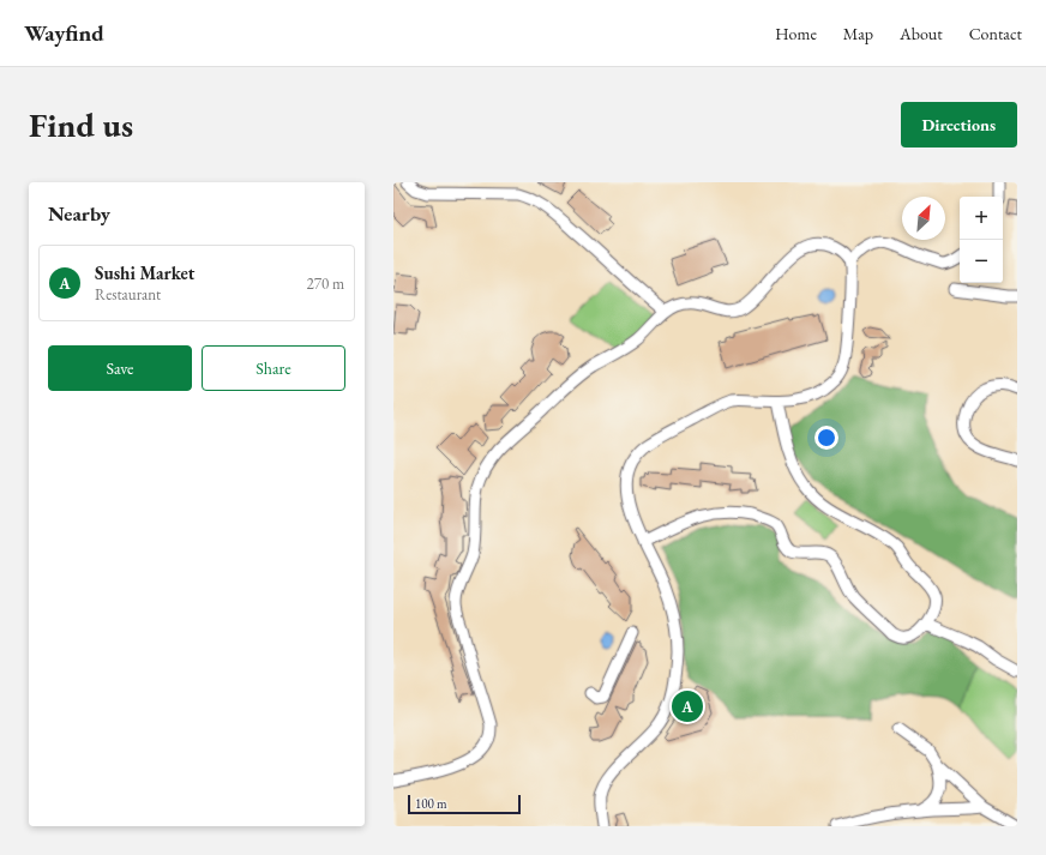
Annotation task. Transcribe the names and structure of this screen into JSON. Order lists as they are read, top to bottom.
{
  "scale_bar": "100 m",
  "north": "top right",
  "page": {
    "header": "Wayfind",
    "nav": [
      "Home",
      "Map",
      "About",
      "Contact"
    ],
    "buttons": [
      "Directions",
      ["Save", "Share"]
    ],
    "title": "Find us",
    "heading": "Nearby",
    "map_buttons": ["+", "−"],
    "list": [
      {
        "mark": "A",
        "name": "Sushi Market",
        "note": "Restaurant",
        "value": "270 m"
      }
    ],
    "pins": "A",
    "scale": "100 m"
  }
}
